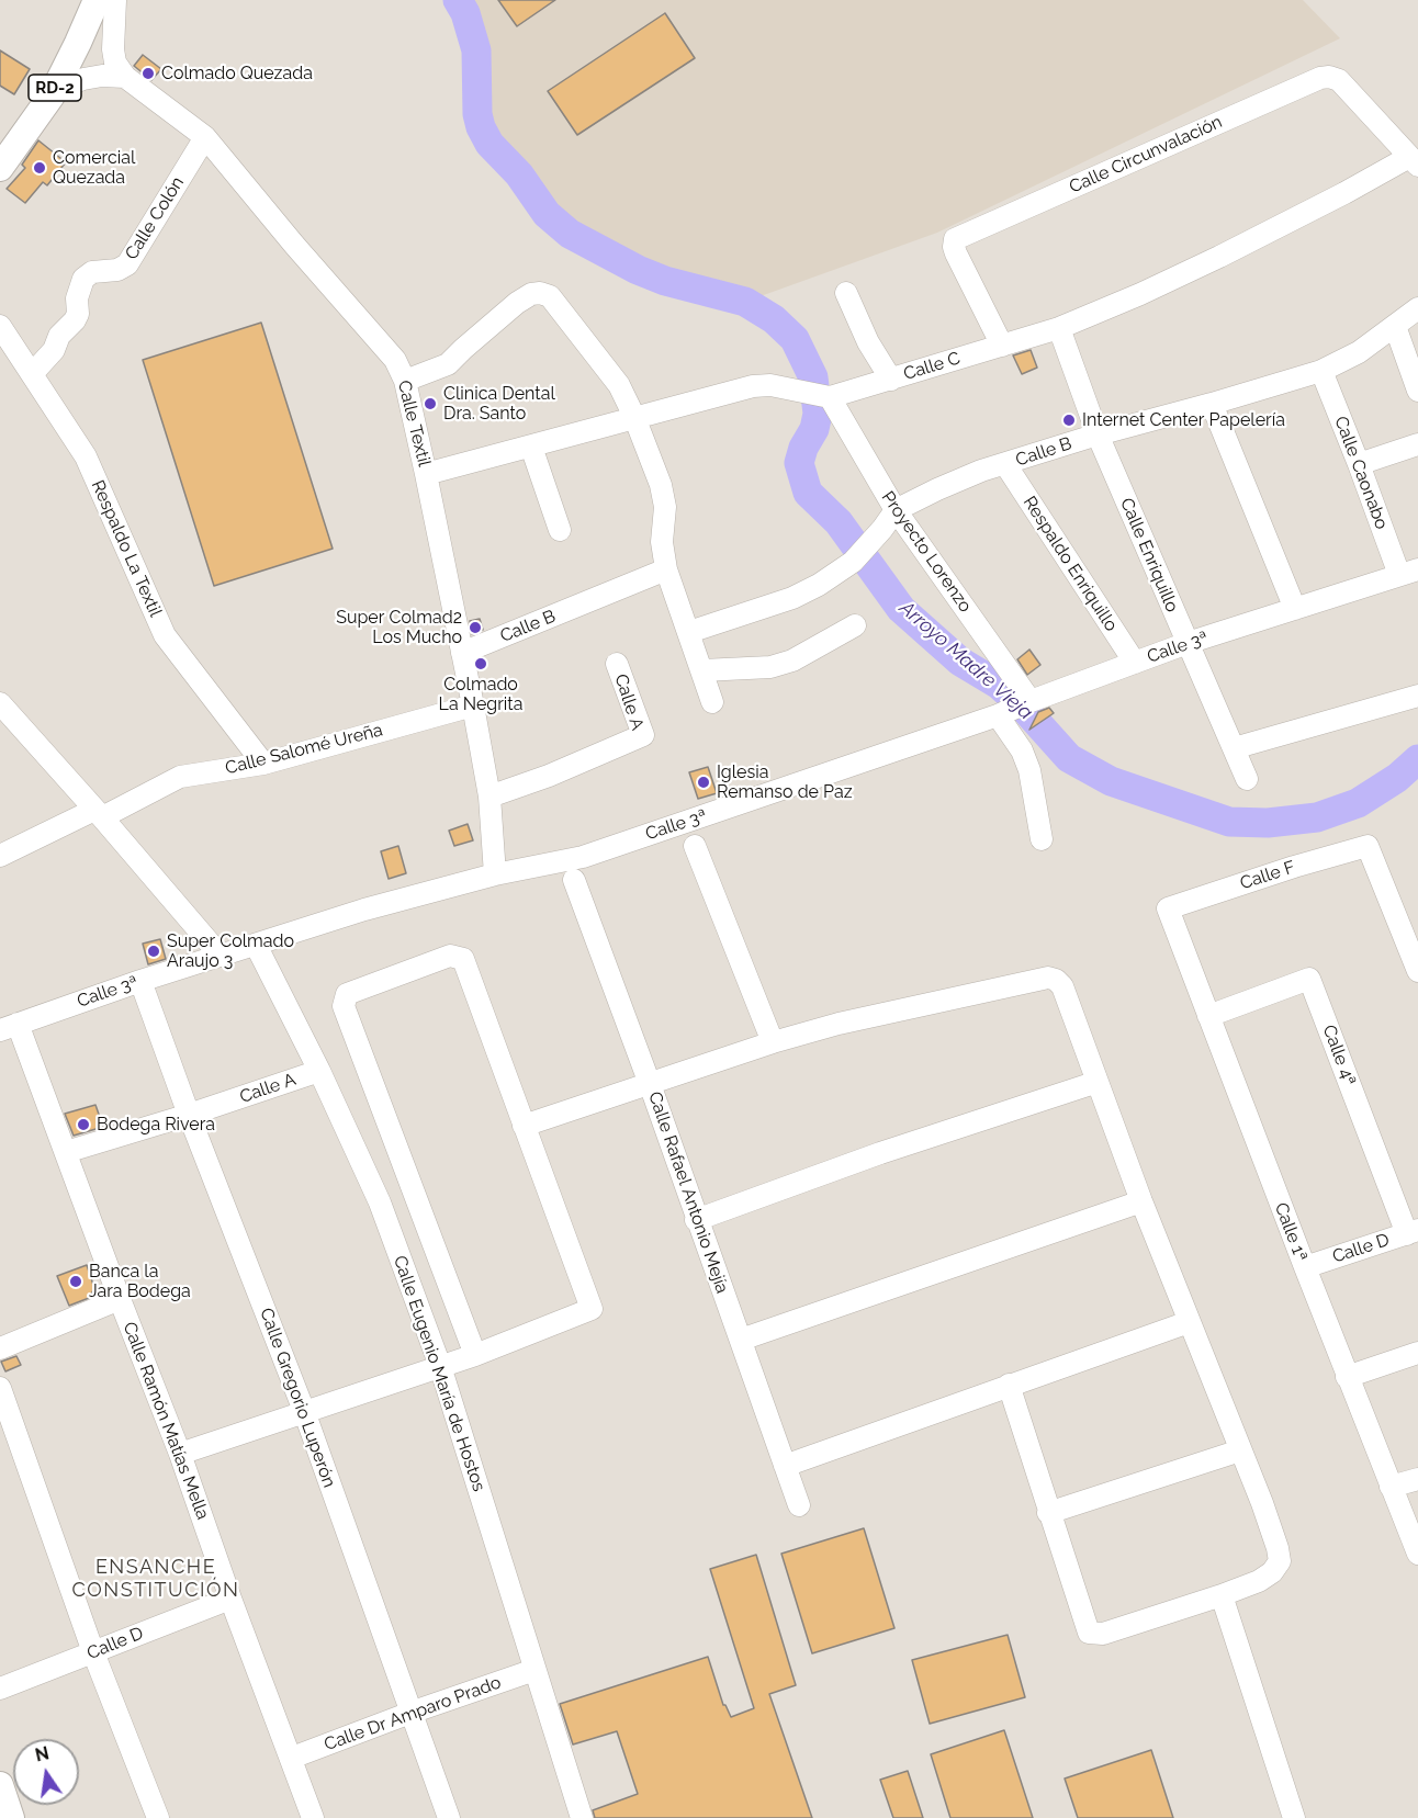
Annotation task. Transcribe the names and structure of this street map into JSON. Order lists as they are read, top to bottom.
{
  "streets": {
    "main road": ["RD-2"],
    "street": [
      "Calle Circunvalación",
      "Calle Colón",
      "Calle C",
      "Calle Textil",
      "Calle B",
      "Calle Caonabo",
      "Respaldo La Textil",
      "Proyecto Lorenzo",
      "Calle Enriquillo",
      "Respaldo Enriquillo",
      "Calle 3ª",
      "Calle A",
      "Calle Salomé Ureña",
      "Calle F",
      "Calle 4ª",
      "Calle Rafael Antonio Mejía",
      "Calle 1ª",
      "Calle D",
      "Calle Eugenio María de Hostos",
      "Calle Gregorio Luperón",
      "Calle Ramón Matías Mella",
      "Calle Dr Amparo Prado"
    ]
  },
  "crossings": [
    ["Calle Circunvalación", "Calle C"],
    ["Calle Colón", "Calle Textil"],
    ["Calle Colón", "Respaldo La Textil"],
    ["Calle C", "Calle Textil"],
    ["Calle C", "Proyecto Lorenzo"],
    ["Calle C", "Calle Enriquillo"],
    ["Calle Textil", "Calle B"],
    ["Calle Textil", "Calle 3ª"],
    ["Calle Textil", "Calle A"],
    ["Calle Textil", "Calle Salomé Ureña"],
    ["Calle B", "Calle Caonabo"],
    ["Calle B", "Proyecto Lorenzo"],
    ["Calle B", "Calle Enriquillo"],
    ["Calle B", "Respaldo Enriquillo"],
    ["Calle Caonabo", "Calle 3ª"],
    ["Respaldo La Textil", "Calle Salomé Ureña"],
    ["Proyecto Lorenzo", "Calle 3ª"],
    ["Calle Enriquillo", "Calle 3ª"],
    ["Respaldo Enriquillo", "Calle 3ª"],
    ["Calle 3ª", "Calle Eugenio María de Hostos"],
    ["Calle 3ª", "Calle Gregorio Luperón"],
    ["Calle 3ª", "Calle Ramón Matías Mella"],
    ["Calle A", "Calle Eugenio María de Hostos"],
    ["Calle A", "Calle Gregorio Luperón"],
    ["Calle A", "Calle Ramón Matías Mella"],
    ["Calle F", "Calle 1ª"],
    ["Calle 4ª", "Calle 1ª"],
    ["Calle 4ª", "Calle D"],
    ["Calle 1ª", "Calle D"],
    ["Calle D", "Calle Ramón Matías Mella"],
    ["Calle Eugenio María de Hostos", "Calle Dr Amparo Prado"],
    ["Calle Gregorio Luperón", "Calle Dr Amparo Prado"],
    ["Calle Ramón Matías Mella", "Calle Dr Amparo Prado"]
  ],
  "districts": ["ENSANCHE CONSTITUCIÓN"],
  "water": ["Arroyo Madre Vieja"],
  "places": [
    "Colmado Quezada",
    "Comercial Quezada",
    "Clinica Dental Dra. Santo",
    "Internet Center Papelería",
    "Super Colmad2 Los Mucho",
    "Colmado La Negrita",
    "Iglesia Remanso de Paz",
    "Super Colmado Araujo 3",
    "Bodega Rivera",
    "Banca la Jara Bodega"
  ],
  "north": "top"
}
